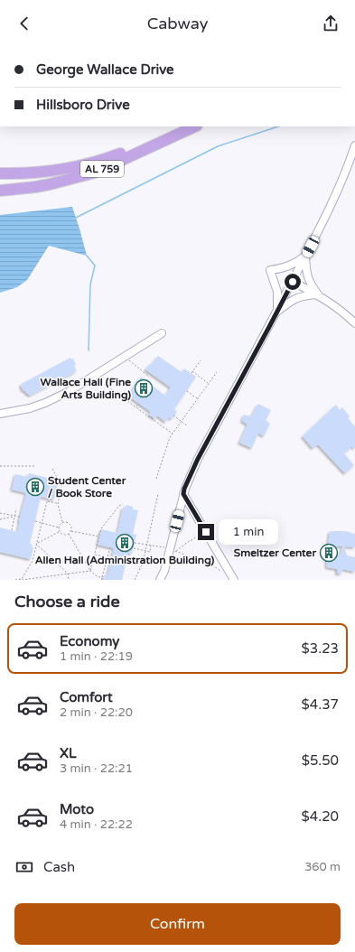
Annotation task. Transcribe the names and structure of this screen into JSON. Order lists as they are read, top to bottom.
{
  "streets": {
    "highway": ["AL 759"]
  },
  "places": {
    "building": [
      "Wallace Hall (Fine Arts Building)",
      "Student Center / Book Store",
      "Allen Hall (Administration Building)",
      "Smeltzer Center"
    ]
  },
  "page": {
    "header": "Cabway",
    "banner": ["George Wallace Drive", "Hillsboro Drive"],
    "bubble": "1 min",
    "heading": "Choose a ride",
    "list": [
      {
        "name": "Economy",
        "note": "1 min · 22:19",
        "value": "$3.23"
      },
      {
        "name": "Comfort",
        "note": "2 min · 22:20",
        "value": "$4.37"
      },
      {
        "name": "XL",
        "note": "3 min · 22:21",
        "value": "$5.50"
      },
      {
        "name": "Moto",
        "note": "4 min · 22:22",
        "value": "$4.20"
      }
    ],
    "pay": ["Cash", "360 m"],
    "buttons": "Confirm"
  }
}
